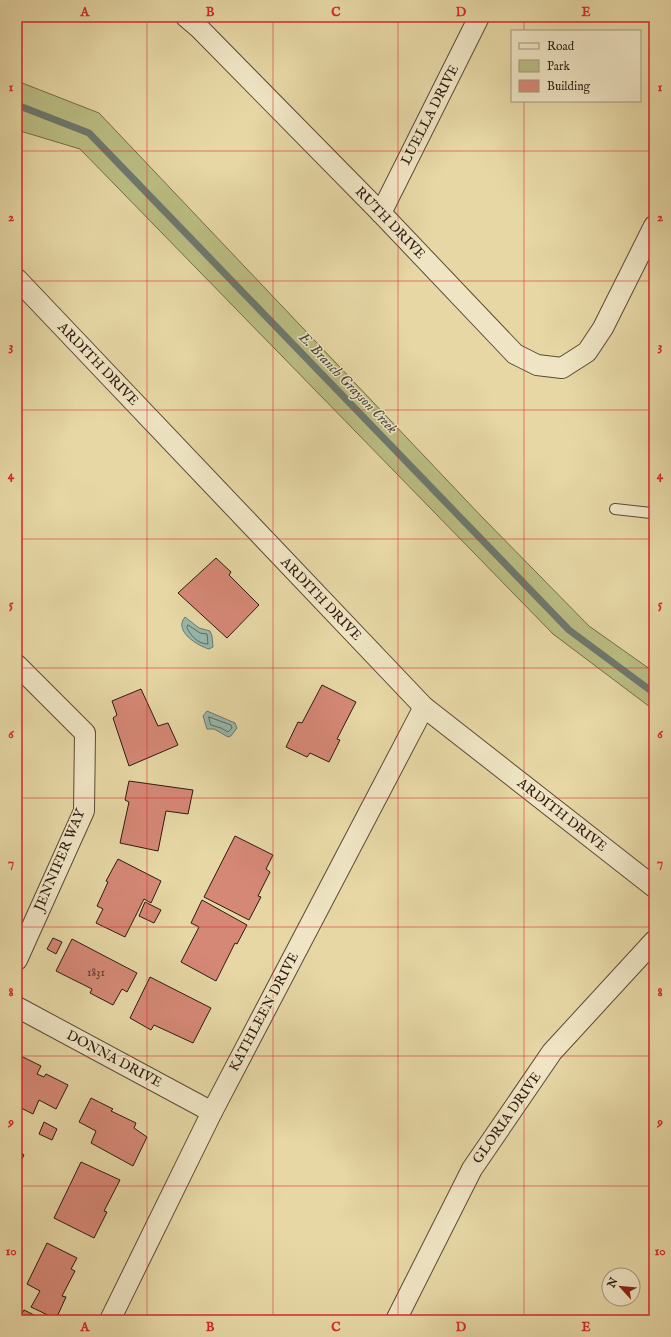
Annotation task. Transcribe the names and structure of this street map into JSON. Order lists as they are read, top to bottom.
{
  "streets": {
    "street": [
      "LUELLA DRIVE",
      "RUTH DRIVE",
      "ARDITH DRIVE",
      "JENNIFER WAY",
      "KATHLEEN DRIVE",
      "DONNA DRIVE",
      "GLORIA DRIVE"
    ]
  },
  "crossings": [
    ["LUELLA DRIVE", "RUTH DRIVE"],
    ["ARDITH DRIVE", "KATHLEEN DRIVE"],
    ["KATHLEEN DRIVE", "DONNA DRIVE"]
  ],
  "water": ["E. Branch Grayson Creek"],
  "house_numbers": ["1831"],
  "legend": ["Road", "Park", "Building"],
  "north": "top left",
  "grid": {
    "columns": [
      "A",
      "B",
      "C",
      "D",
      "E"
    ],
    "rows": [
      "1",
      "2",
      "3",
      "4",
      "5",
      "6",
      "7",
      "8",
      "9",
      "10"
    ]
  }
}
